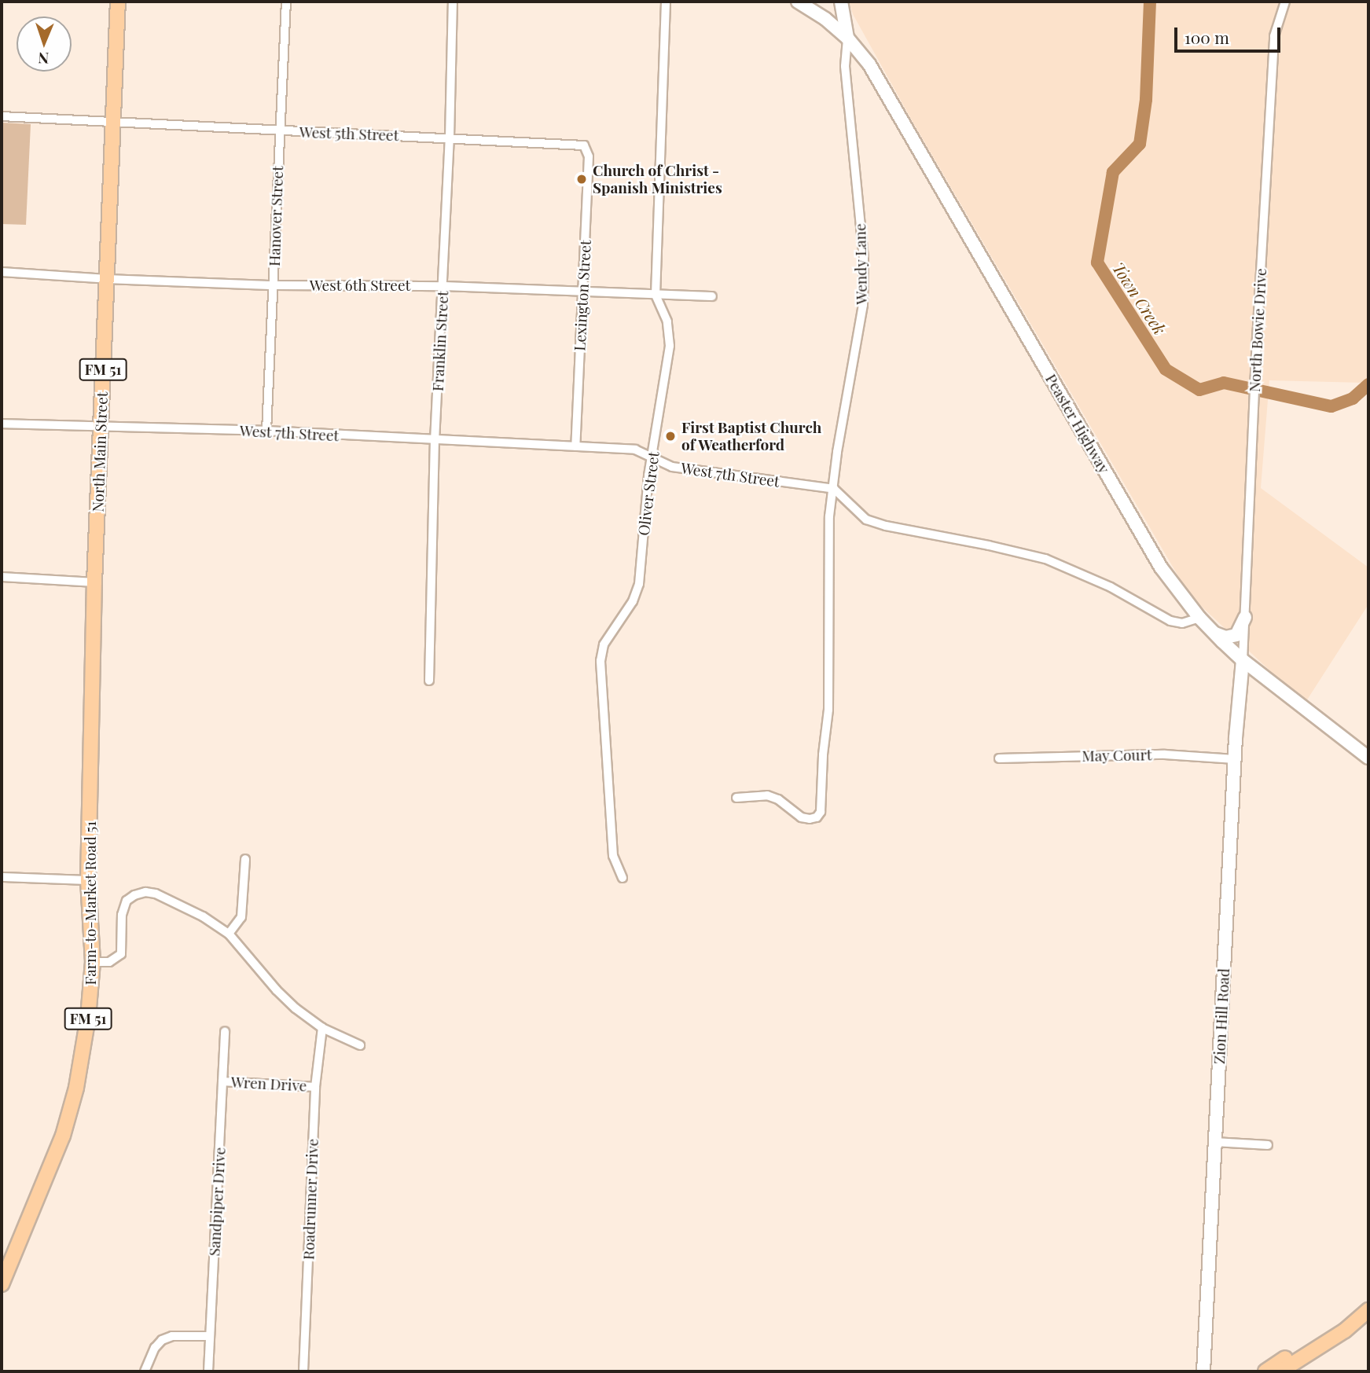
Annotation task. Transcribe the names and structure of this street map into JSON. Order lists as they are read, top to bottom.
{
  "streets": {
    "main road": [
      "FM 51",
      "Peaster Highway",
      "North Main Street",
      "Farm-to-Market Road 51",
      "Zion Hill Road"
    ],
    "street": [
      "West 5th Street",
      "Hanover Street",
      "Wendy Lane",
      "West 6th Street",
      "Lexington Street",
      "North Bowie Drive",
      "Franklin Street",
      "West 7th Street",
      "Oliver Street",
      "May Court",
      "Wren Drive",
      "Roadrunner Drive",
      "Sandpiper Drive"
    ]
  },
  "crossings": [
    ["West 5th Street", "Hanover Street"],
    ["West 5th Street", "Lexington Street"],
    ["West 5th Street", "Franklin Street"],
    ["West 5th Street", "North Main Street"],
    ["Hanover Street", "West 6th Street"],
    ["Hanover Street", "West 7th Street"],
    ["Wendy Lane", "Peaster Highway"],
    ["Wendy Lane", "West 7th Street"],
    ["West 6th Street", "Lexington Street"],
    ["West 6th Street", "Franklin Street"],
    ["West 6th Street", "North Main Street"],
    ["West 6th Street", "Oliver Street"],
    ["Lexington Street", "West 7th Street"],
    ["North Bowie Drive", "Peaster Highway"],
    ["North Bowie Drive", "Zion Hill Road"],
    ["Franklin Street", "West 7th Street"],
    ["Peaster Highway", "Zion Hill Road"],
    ["West 7th Street", "North Main Street"],
    ["West 7th Street", "Oliver Street"],
    ["North Main Street", "Farm-to-Market Road 51"],
    ["May Court", "Zion Hill Road"],
    ["Wren Drive", "Roadrunner Drive"],
    ["Wren Drive", "Sandpiper Drive"]
  ],
  "water": ["Town Creek"],
  "places": ["Church of Christ - Spanish Ministries", "First Baptist Church of Weatherford"],
  "scale_bar": "100 m",
  "north": "bottom"
}
